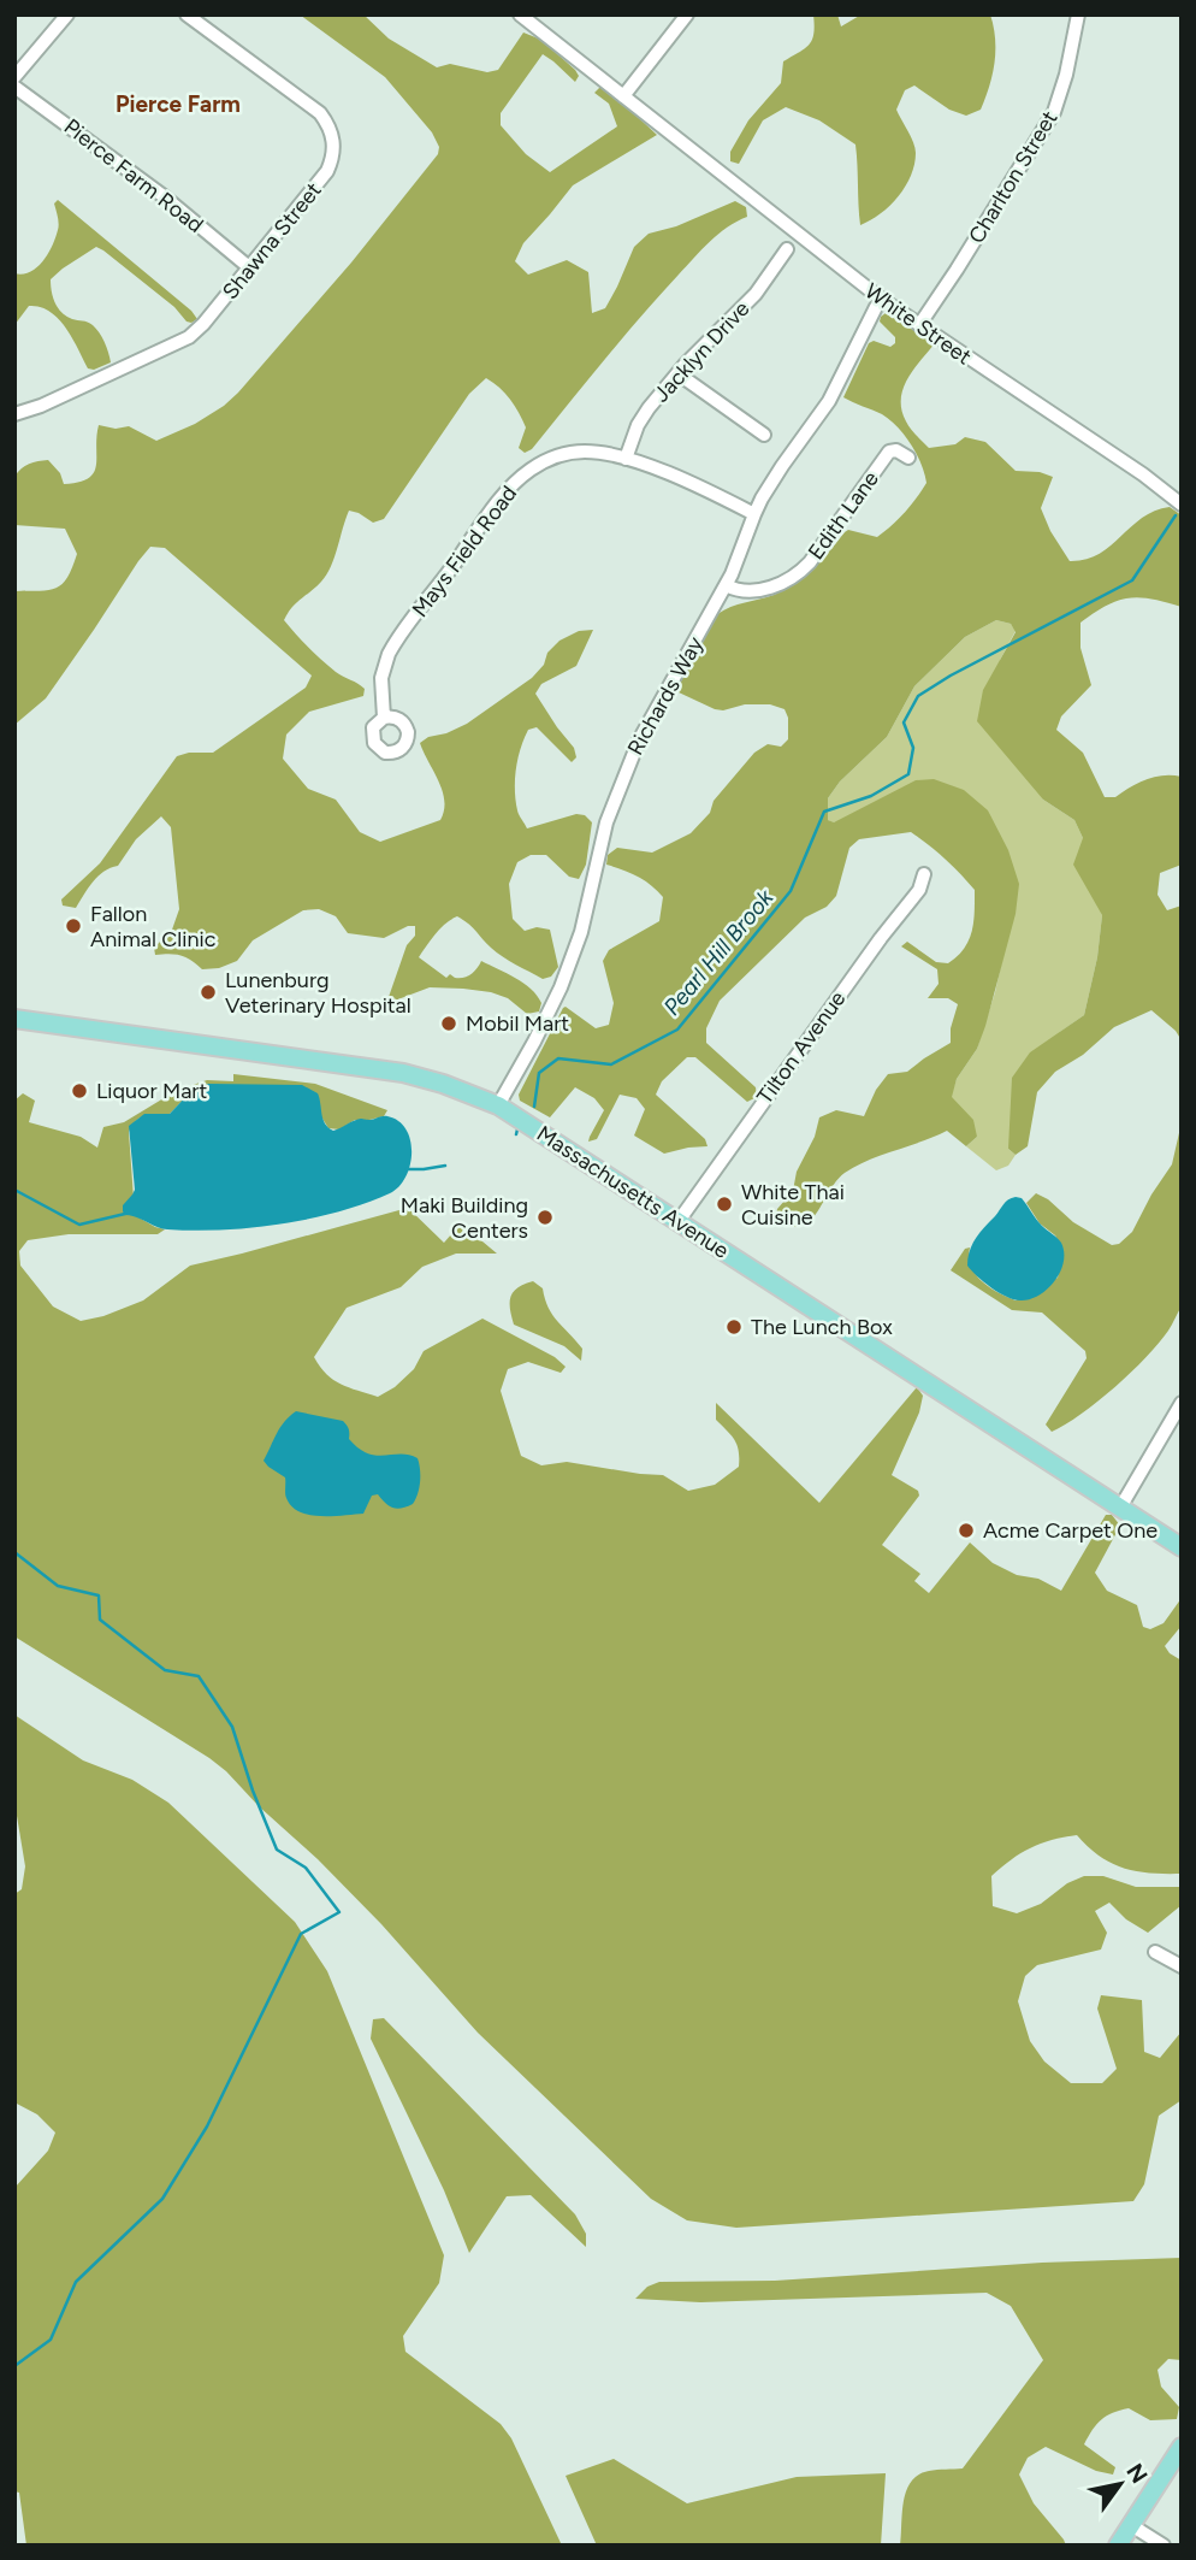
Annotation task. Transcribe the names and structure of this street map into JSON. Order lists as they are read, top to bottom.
{
  "streets": {
    "main road": ["Massachusetts Avenue"],
    "street": [
      "Pierce Farm Road",
      "Charlton Street",
      "Shawna Street",
      "White Street",
      "Jacklyn Drive",
      "Edith Lane",
      "Mays Field Road",
      "Richards Way",
      "Tilton Avenue"
    ]
  },
  "crossings": [
    ["Pierce Farm Road", "Shawna Street"],
    ["Charlton Street", "White Street"],
    ["Jacklyn Drive", "Mays Field Road"],
    ["Edith Lane", "Richards Way"],
    ["Mays Field Road", "Richards Way"],
    ["Richards Way", "Massachusetts Avenue"],
    ["Tilton Avenue", "Massachusetts Avenue"]
  ],
  "districts": ["Pierce Farm"],
  "water": ["Pearl Hill Brook"],
  "places": [
    "Fallon Animal Clinic",
    "Lunenburg Veterinary Hospital",
    "Mobil Mart",
    "Liquor Mart",
    "White Thai Cuisine",
    "Maki Building Centers",
    "The Lunch Box",
    "Acme Carpet One"
  ],
  "north": "top right"
}
